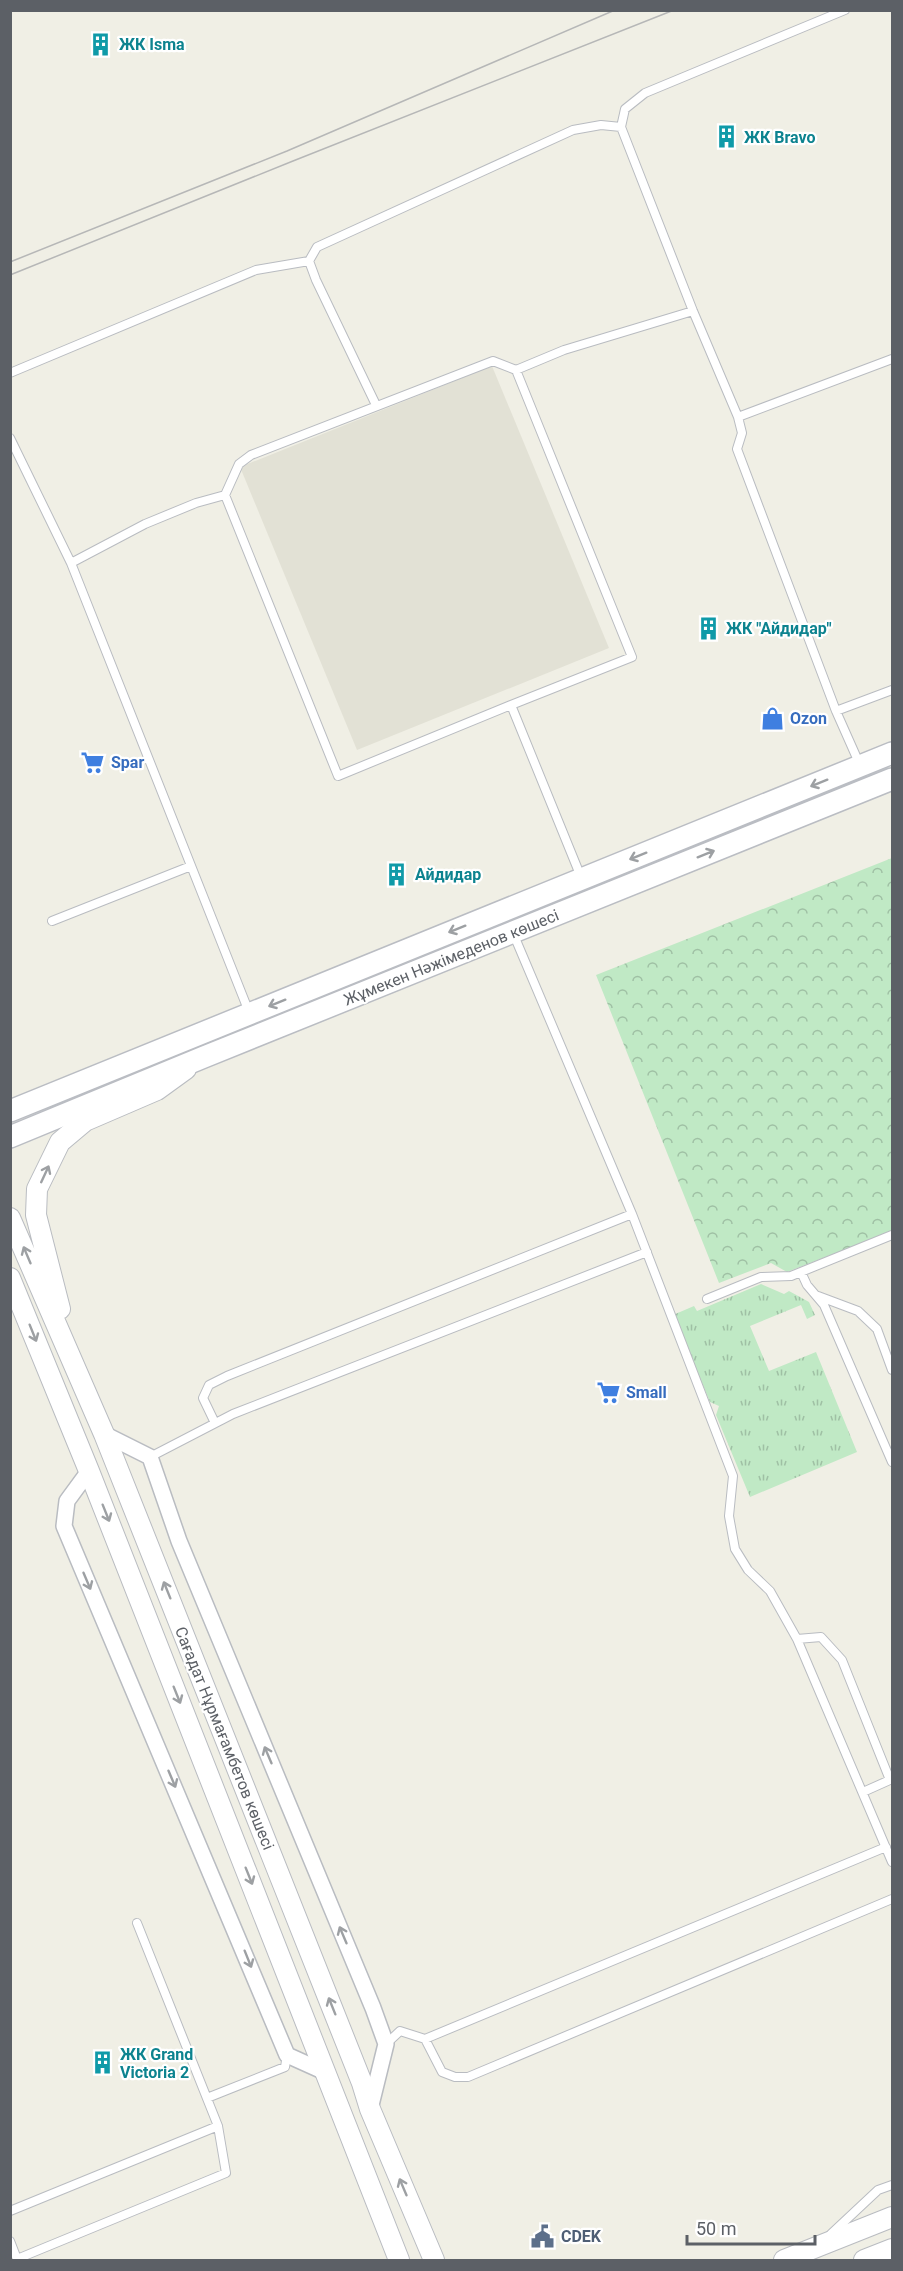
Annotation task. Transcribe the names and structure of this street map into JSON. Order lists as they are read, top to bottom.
{
  "streets": {
    "main road": ["Жұмекен Нәжімеденов көшесі"],
    "street": ["Сағадат Нұрмағамбетов көшесі"]
  },
  "places": {
    "building": [
      "ЖК Isma",
      "ЖК Bravo",
      "ЖК \"Айдидар\"",
      "Айдидар",
      "ЖК Grand Victoria 2"
    ],
    "shop": ["Ozon"],
    "supermarket": ["Spar", "Small"],
    "public building": ["CDEK"]
  },
  "scale_bar": "50 m"
}
